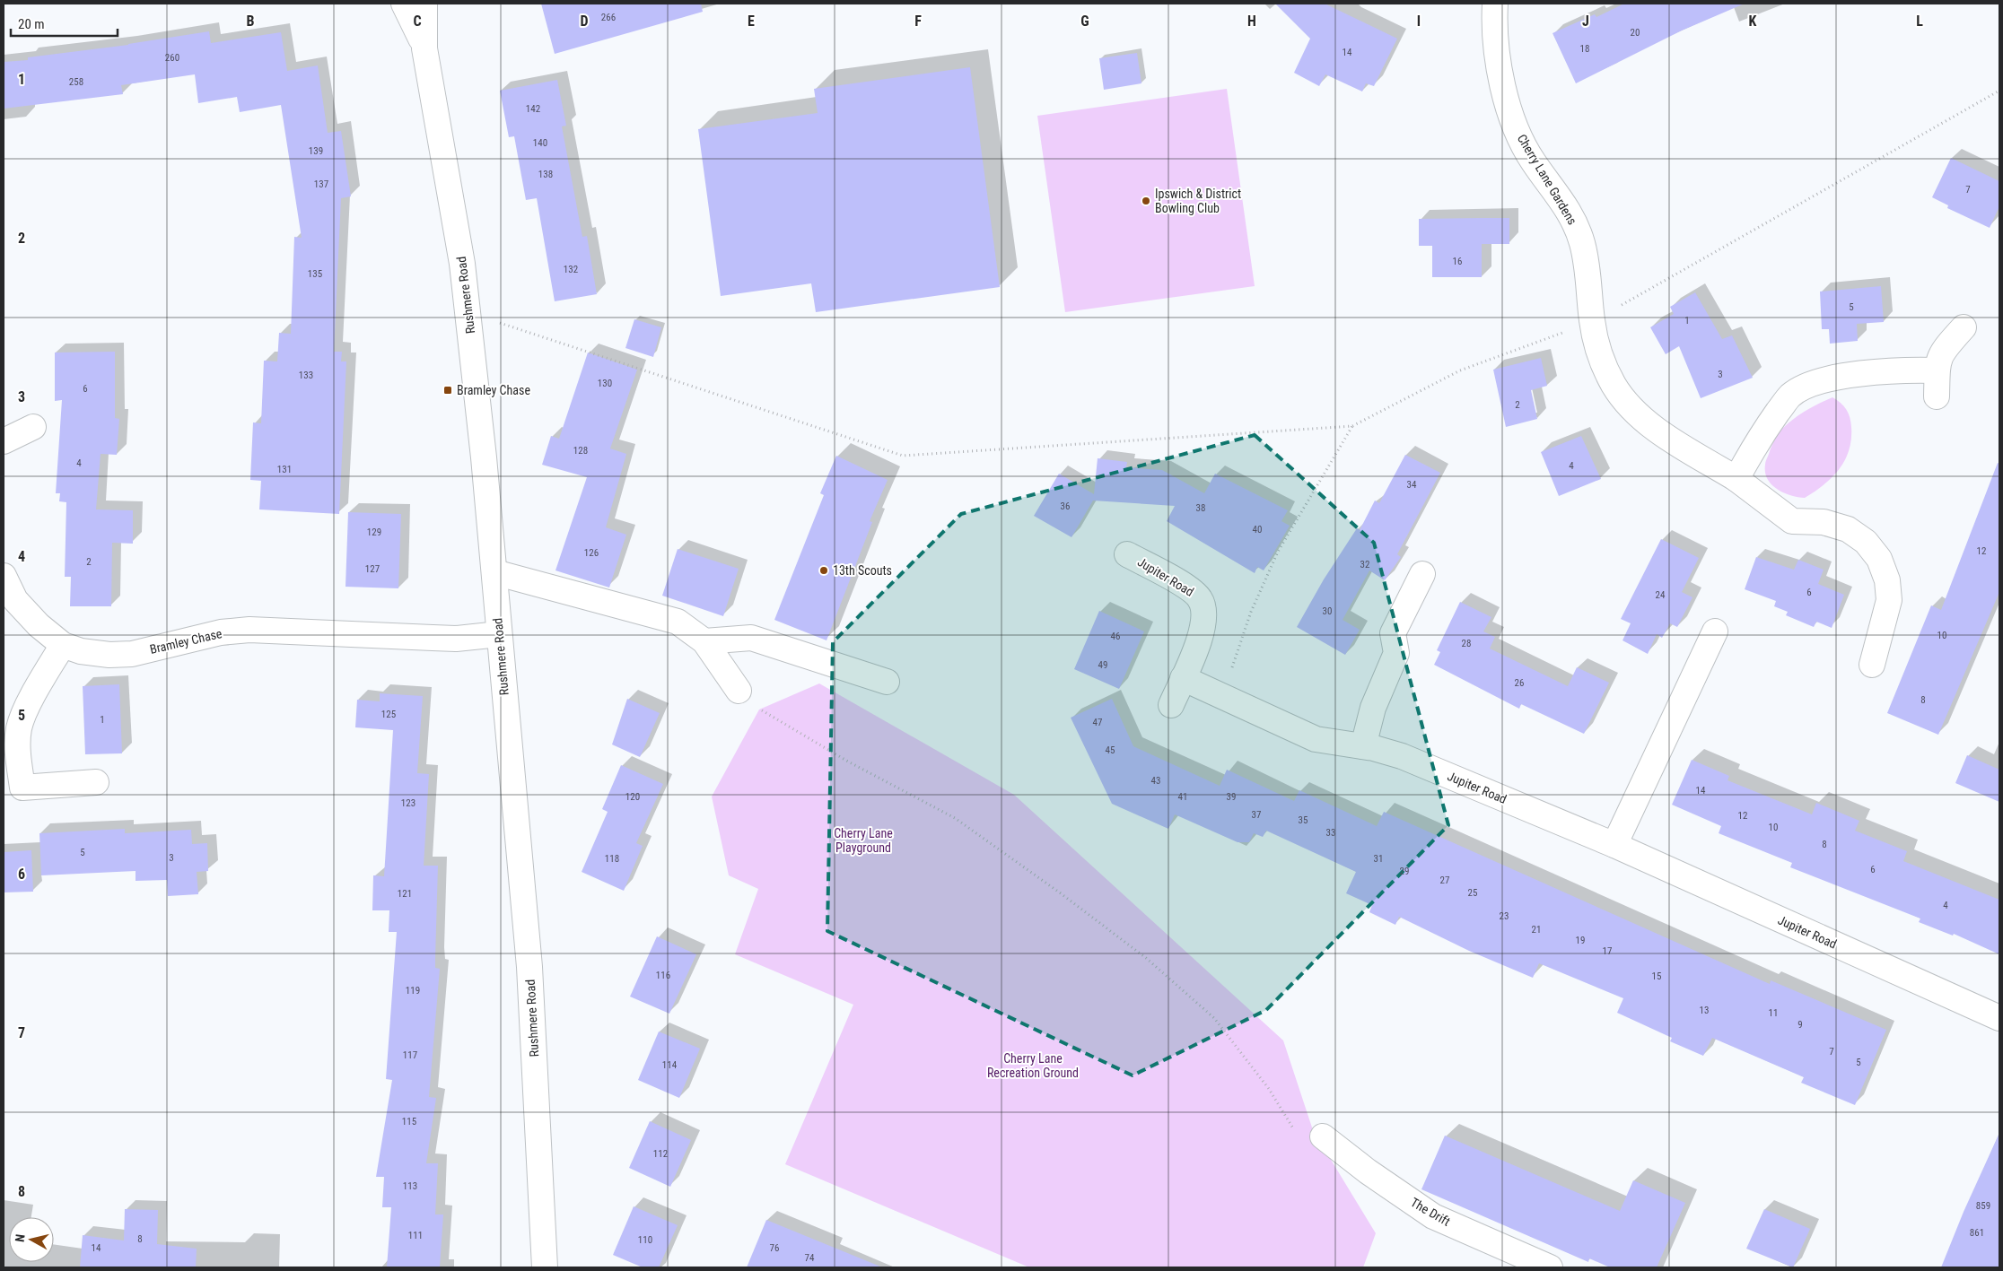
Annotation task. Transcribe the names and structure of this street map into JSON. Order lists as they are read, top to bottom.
{
  "streets": {
    "street": [
      "Cherry Lane Gardens",
      "Rushmere Road",
      "Jupiter Road",
      "Bramley Chase",
      "The Drift"
    ]
  },
  "crossings": [
    ["Rushmere Road", "Bramley Chase"]
  ],
  "parks": ["Cherry Lane Playground", "Cherry Lane Recreation Ground"],
  "places": {
    "other": ["Ipswich & District Bowling Club", "13th Scouts"],
    "transit": ["Bramley Chase"]
  },
  "house_numbers": [
    "266",
    "20",
    "18",
    "14",
    "260",
    "258",
    "142",
    "140",
    "139",
    "138",
    "137",
    "7",
    "16",
    "132",
    "135",
    "5",
    "1",
    "3",
    "133",
    "130",
    "6",
    "2",
    "128",
    "4",
    "4",
    "131",
    "34",
    "36",
    "38",
    "40",
    "129",
    "12",
    "126",
    "2",
    "32",
    "127",
    "6",
    "24",
    "30",
    "10",
    "46",
    "28",
    "49",
    "26",
    "8",
    "125",
    "1",
    "47",
    "45",
    "43",
    "14",
    "120",
    "41",
    "39",
    "123",
    "37",
    "12",
    "35",
    "10",
    "33",
    "8",
    "5",
    "3",
    "118",
    "31",
    "6",
    "29",
    "27",
    "25",
    "121",
    "4",
    "23",
    "21",
    "19",
    "17",
    "116",
    "15",
    "119",
    "13",
    "11",
    "9",
    "7",
    "117",
    "5",
    "114",
    "115",
    "112",
    "113",
    "859",
    "861",
    "111",
    "8",
    "110",
    "14",
    "76",
    "74"
  ],
  "scale_bar": "20 m",
  "north": "left",
  "grid": {
    "columns": [
      "B",
      "C",
      "D",
      "E",
      "F",
      "G",
      "H",
      "I",
      "J",
      "K",
      "L"
    ],
    "rows": [
      "1",
      "2",
      "3",
      "4",
      "5",
      "6",
      "7",
      "8"
    ]
  }
}
